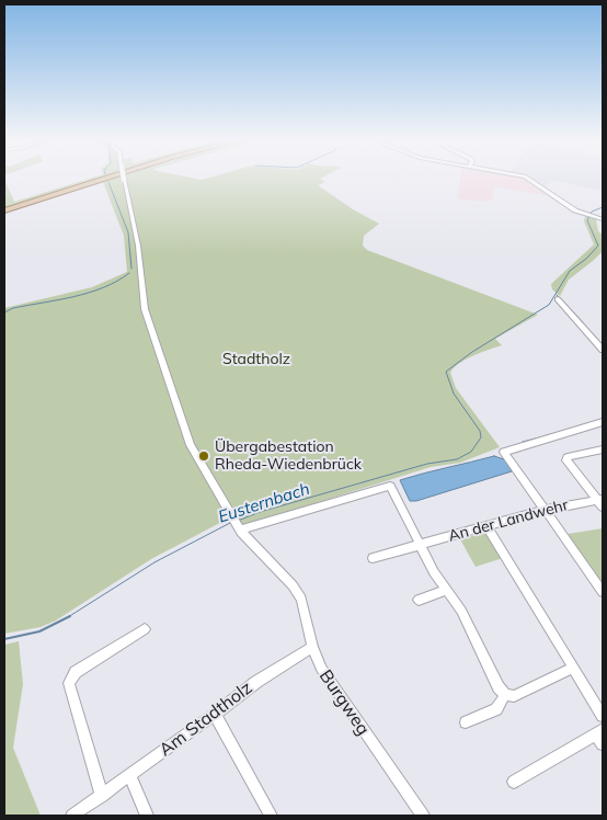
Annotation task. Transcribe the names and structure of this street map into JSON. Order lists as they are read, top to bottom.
{
  "streets": {
    "street": ["An der Landwehr", "Burgweg", "Am Stadtholz"]
  },
  "crossings": [
    ["Burgweg", "Am Stadtholz"]
  ],
  "water": ["Eusternbach"],
  "parks": ["Stadtholz"],
  "places": ["Übergabestation Rheda-Wiedenbrück"]
}
